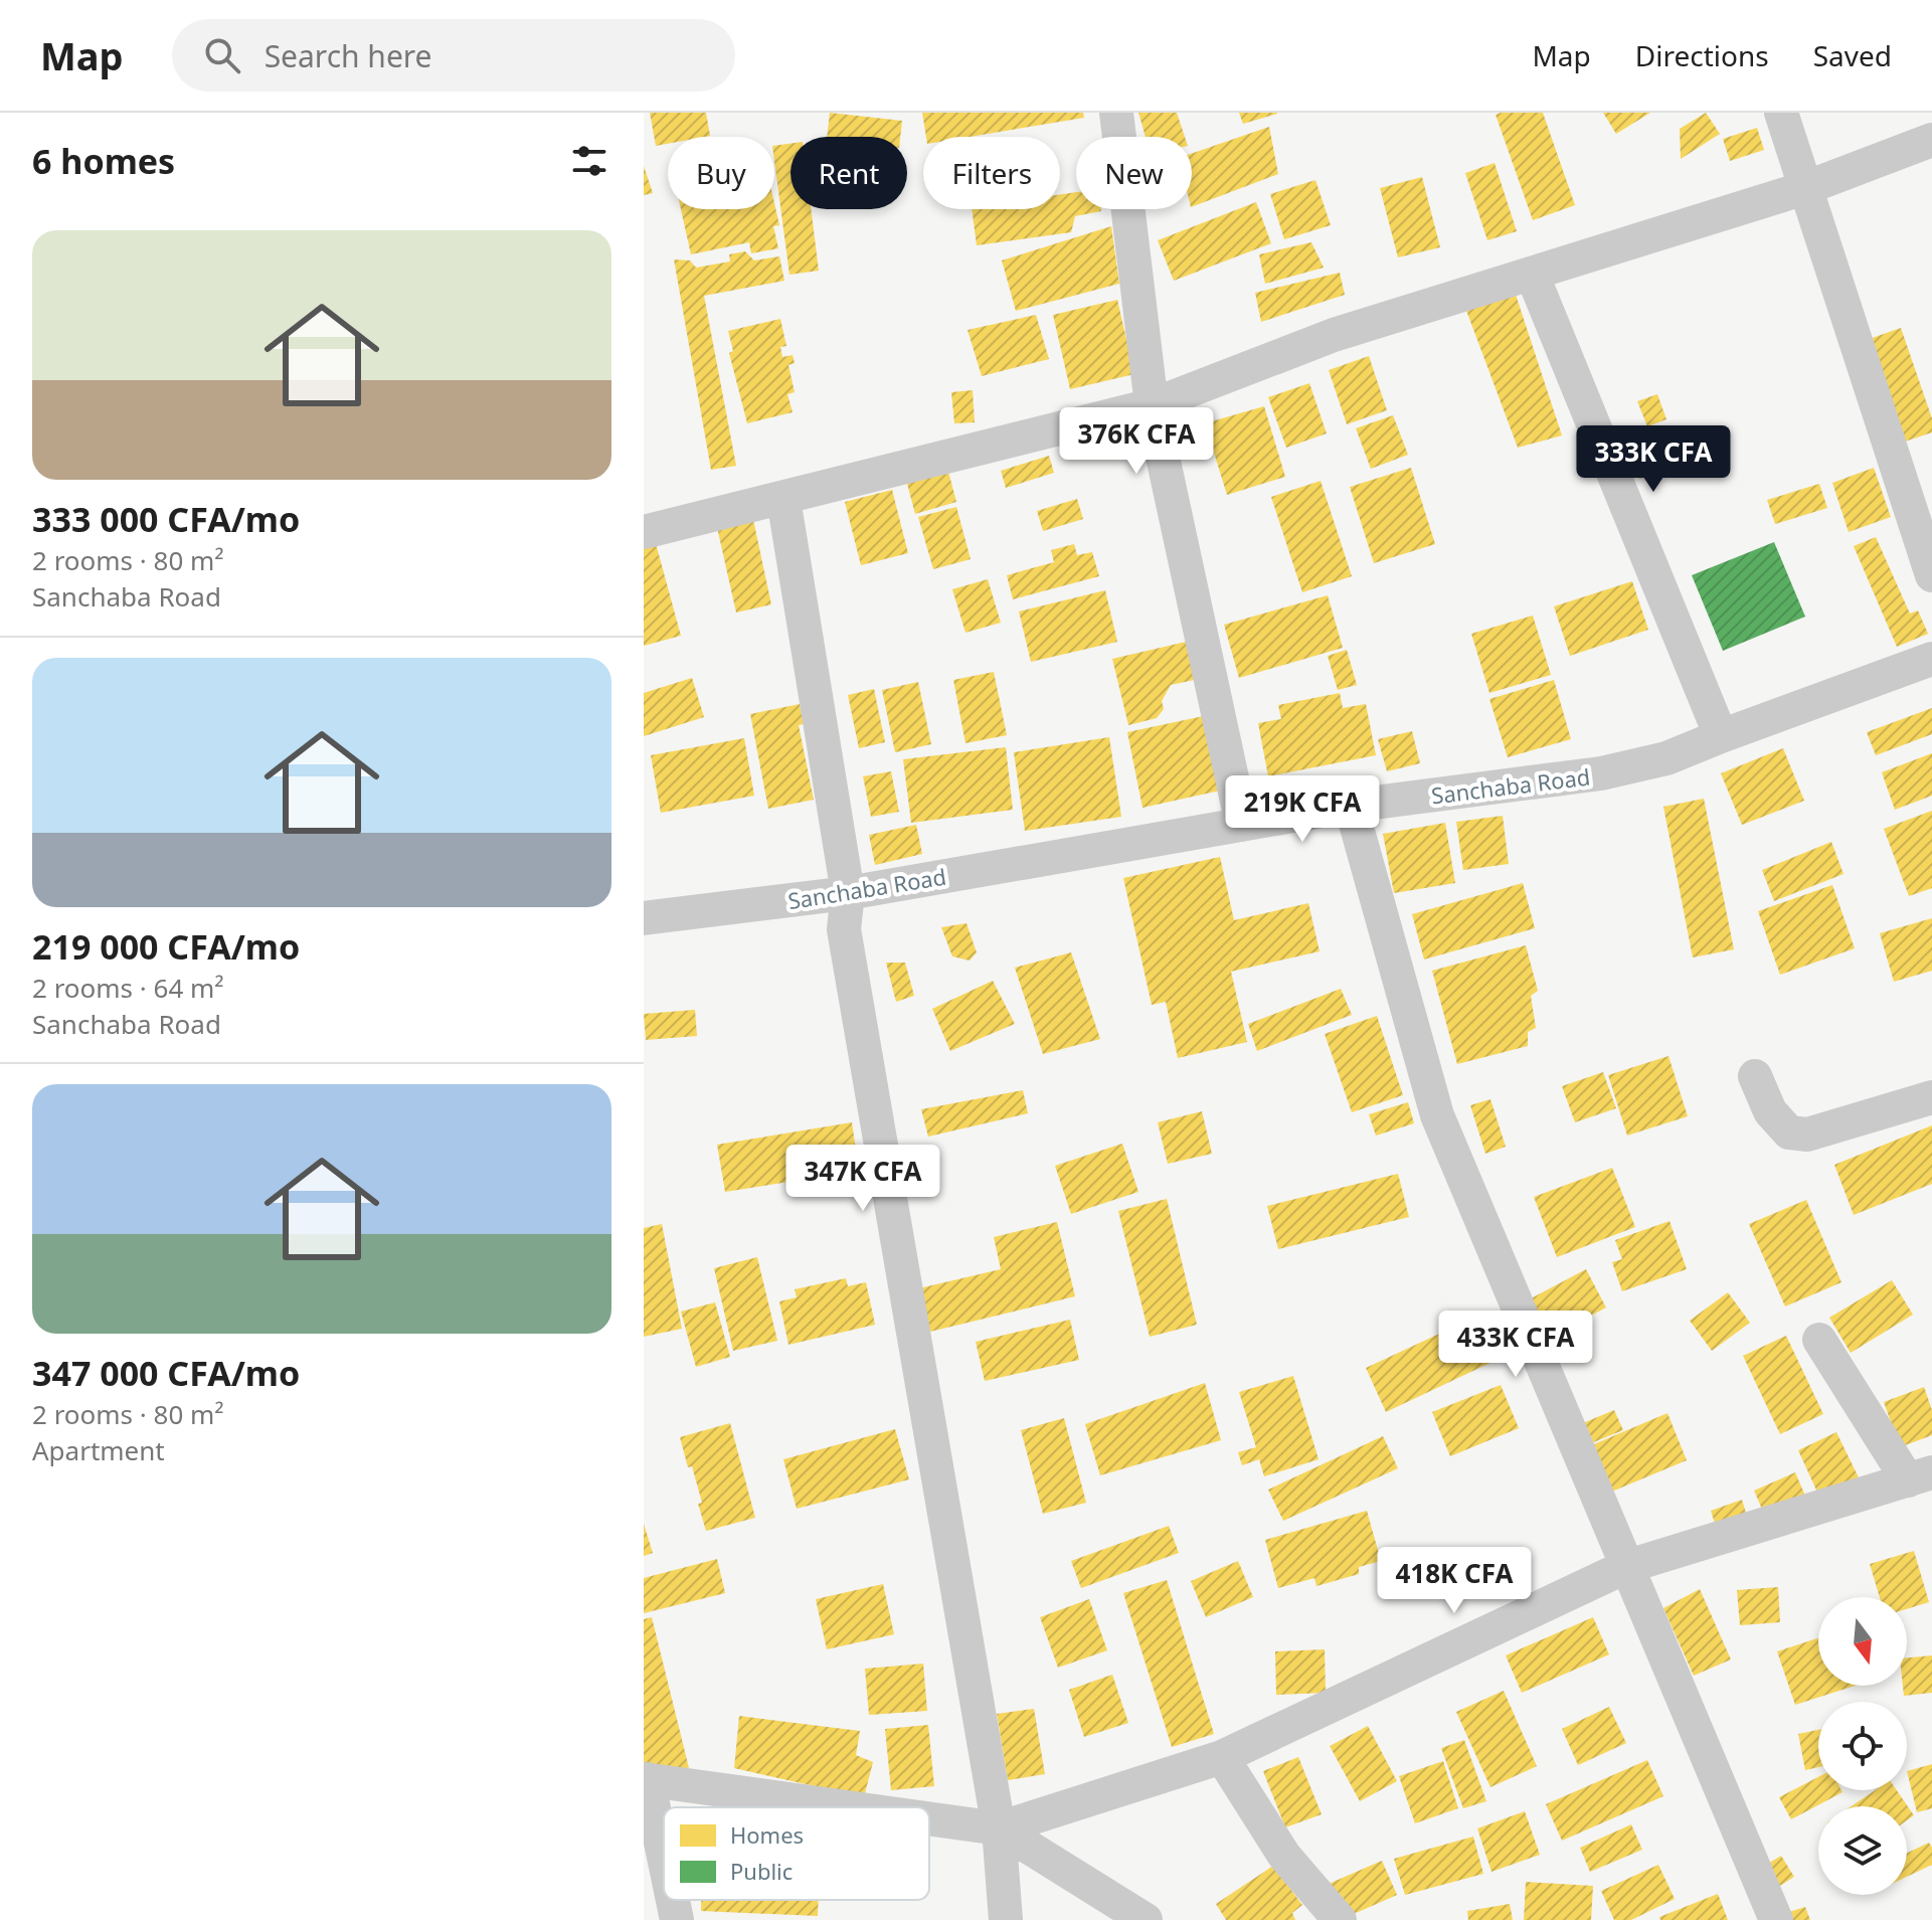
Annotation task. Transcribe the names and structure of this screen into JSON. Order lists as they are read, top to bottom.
{
  "streets": {
    "street": ["Sanchaba Road"]
  },
  "legend": ["Homes", "Public"],
  "north": "bottom",
  "page": {
    "header": "Map",
    "search": "Search here",
    "nav": ["Map", "Directions", "Saved"],
    "heading": "6 homes",
    "chip": [
      "Buy",
      "Rent",
      "Filters",
      "New"
    ],
    "list": [
      {
        "name": "333 000 CFA/mo",
        "note": "2 rooms · 80 m² · Sanchaba Road"
      },
      {
        "name": "219 000 CFA/mo",
        "note": "2 rooms · 64 m² · Sanchaba Road"
      },
      {
        "name": "347 000 CFA/mo",
        "note": "2 rooms · 80 m² · Apartment"
      }
    ],
    "price": [
      "376K CFA",
      "333K CFA",
      "219K CFA",
      "347K CFA",
      "433K CFA",
      "418K CFA"
    ]
  }
}
